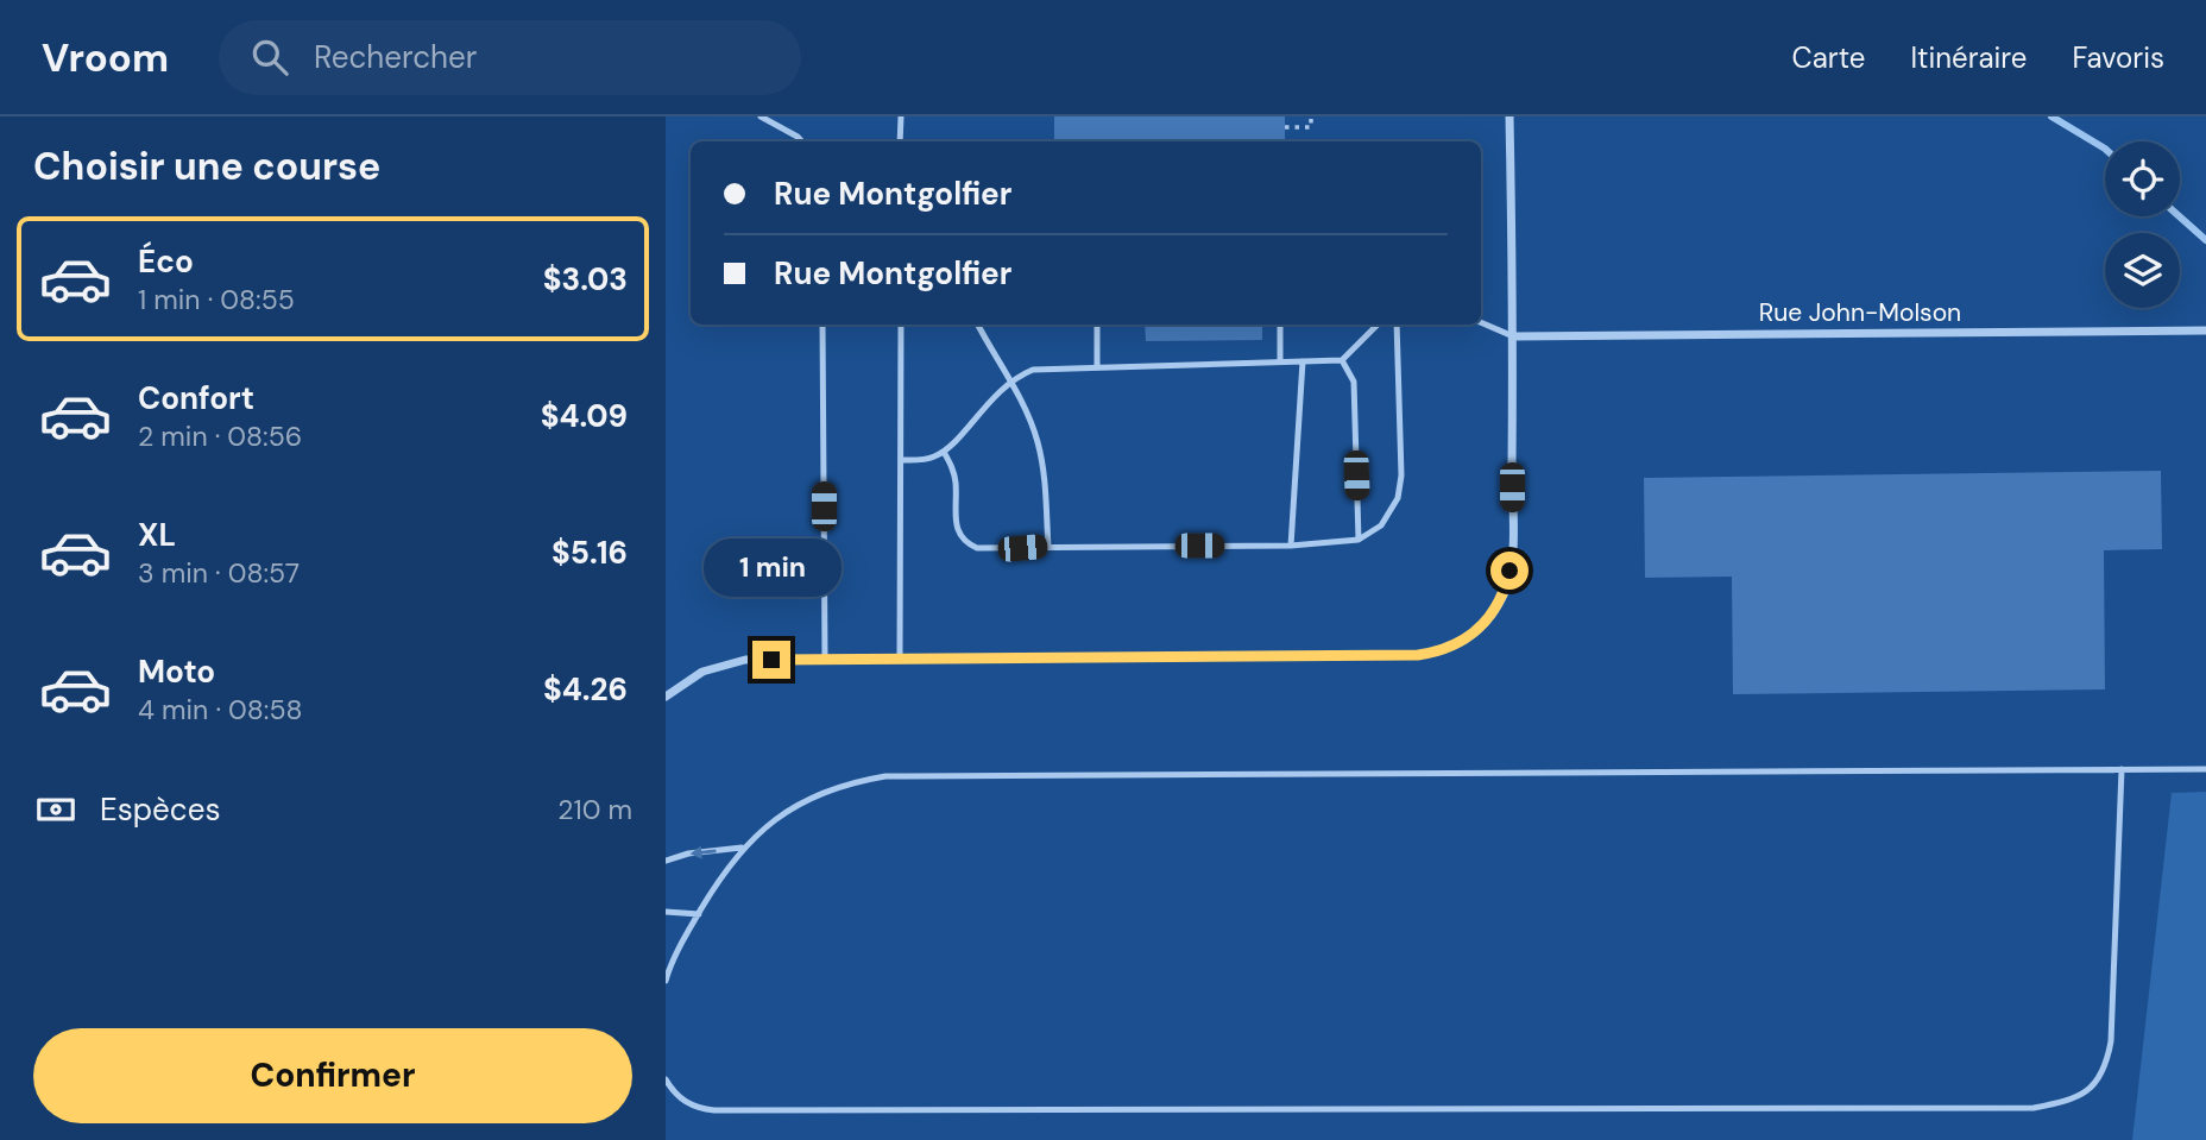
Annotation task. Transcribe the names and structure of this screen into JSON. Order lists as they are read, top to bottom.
{
  "streets": {
    "street": ["Rue John-Molson"]
  },
  "page": {
    "header": "Vroom",
    "search": "Rechercher",
    "nav": ["Carte", "Itinéraire", "Favoris"],
    "heading": "Choisir une course",
    "banner": ["Rue Montgolfier", "Rue Montgolfier"],
    "list": [
      {
        "name": "Éco",
        "note": "1 min · 08:55",
        "value": "$3.03"
      },
      {
        "name": "Confort",
        "note": "2 min · 08:56",
        "value": "$4.09"
      },
      {
        "name": "XL",
        "note": "3 min · 08:57",
        "value": "$5.16"
      },
      {
        "name": "Moto",
        "note": "4 min · 08:58",
        "value": "$4.26"
      }
    ],
    "bubble": "1 min",
    "pay": ["Espèces", "210 m"],
    "buttons": "Confirmer"
  }
}
